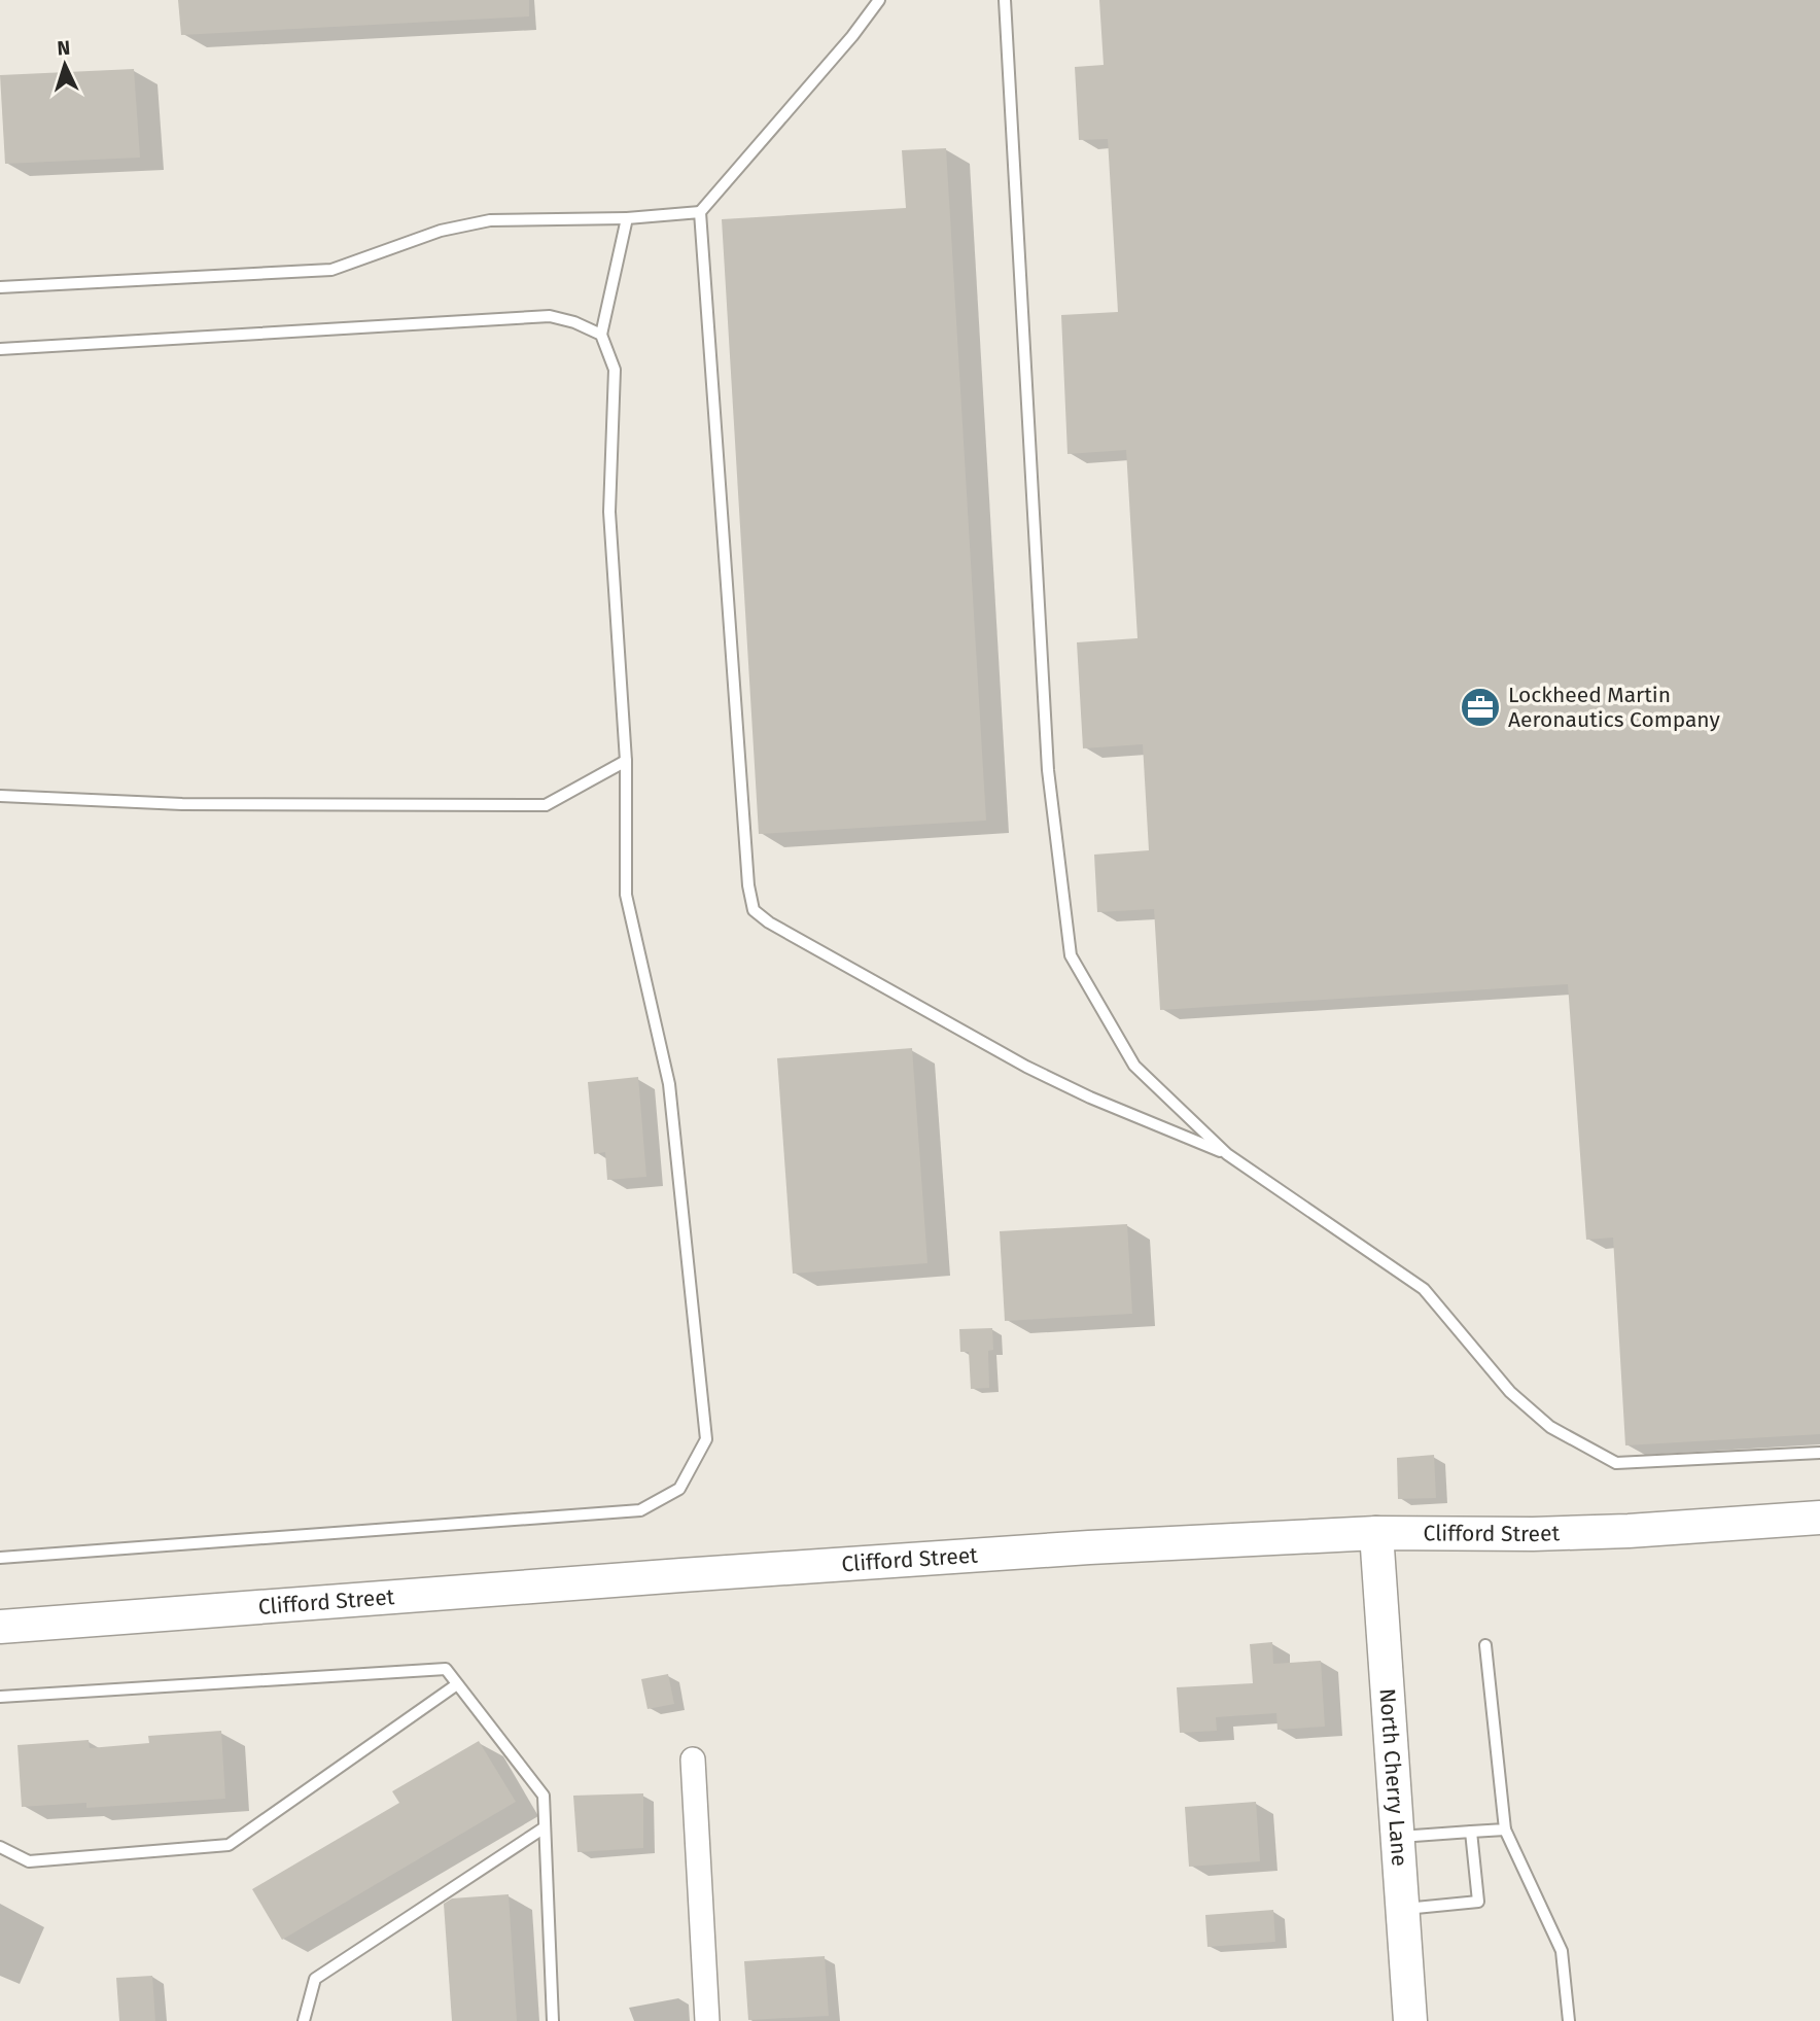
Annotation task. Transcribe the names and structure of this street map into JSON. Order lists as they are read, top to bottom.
{
  "streets": {
    "main road": ["Clifford Street", "North Cherry Lane"]
  },
  "crossings": [
    ["Clifford Street", "North Cherry Lane"]
  ],
  "places": {
    "office": ["Lockheed Martin Aeronautics Company"]
  },
  "north": "top"
}
